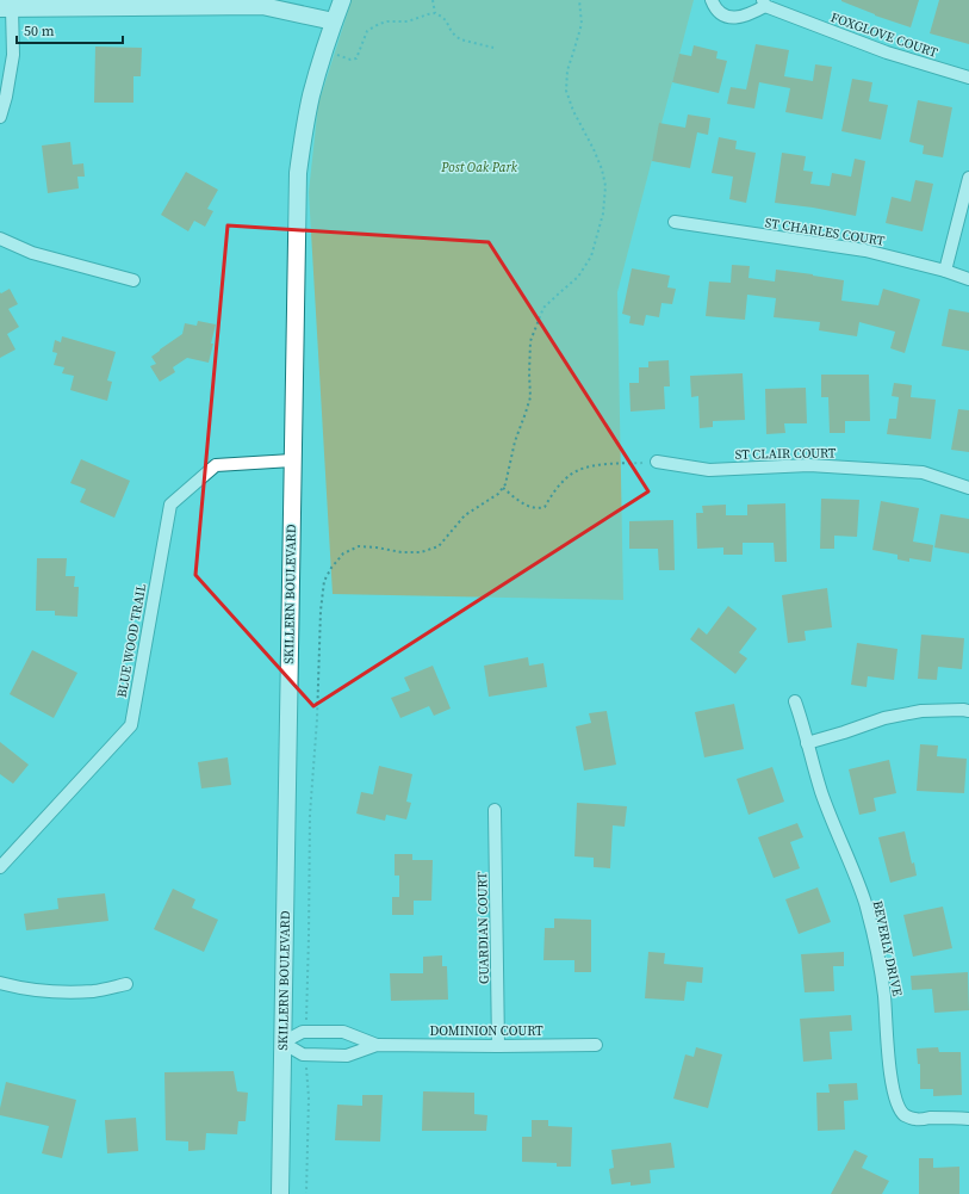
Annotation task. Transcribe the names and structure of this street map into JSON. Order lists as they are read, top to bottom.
{
  "streets": {
    "street": [
      "FOXGLOVE COURT",
      "ST CHARLES COURT",
      "ST CLAIR COURT",
      "SKILLERN BOULEVARD",
      "BLUE WOOD TRAIL",
      "GUARDIAN COURT",
      "BEVERLY DRIVE",
      "DOMINION COURT"
    ]
  },
  "crossings": [
    ["SKILLERN BOULEVARD", "BLUE WOOD TRAIL"],
    ["SKILLERN BOULEVARD", "DOMINION COURT"],
    ["GUARDIAN COURT", "DOMINION COURT"]
  ],
  "parks": ["Post Oak Park"],
  "scale_bar": "50 m"
}
